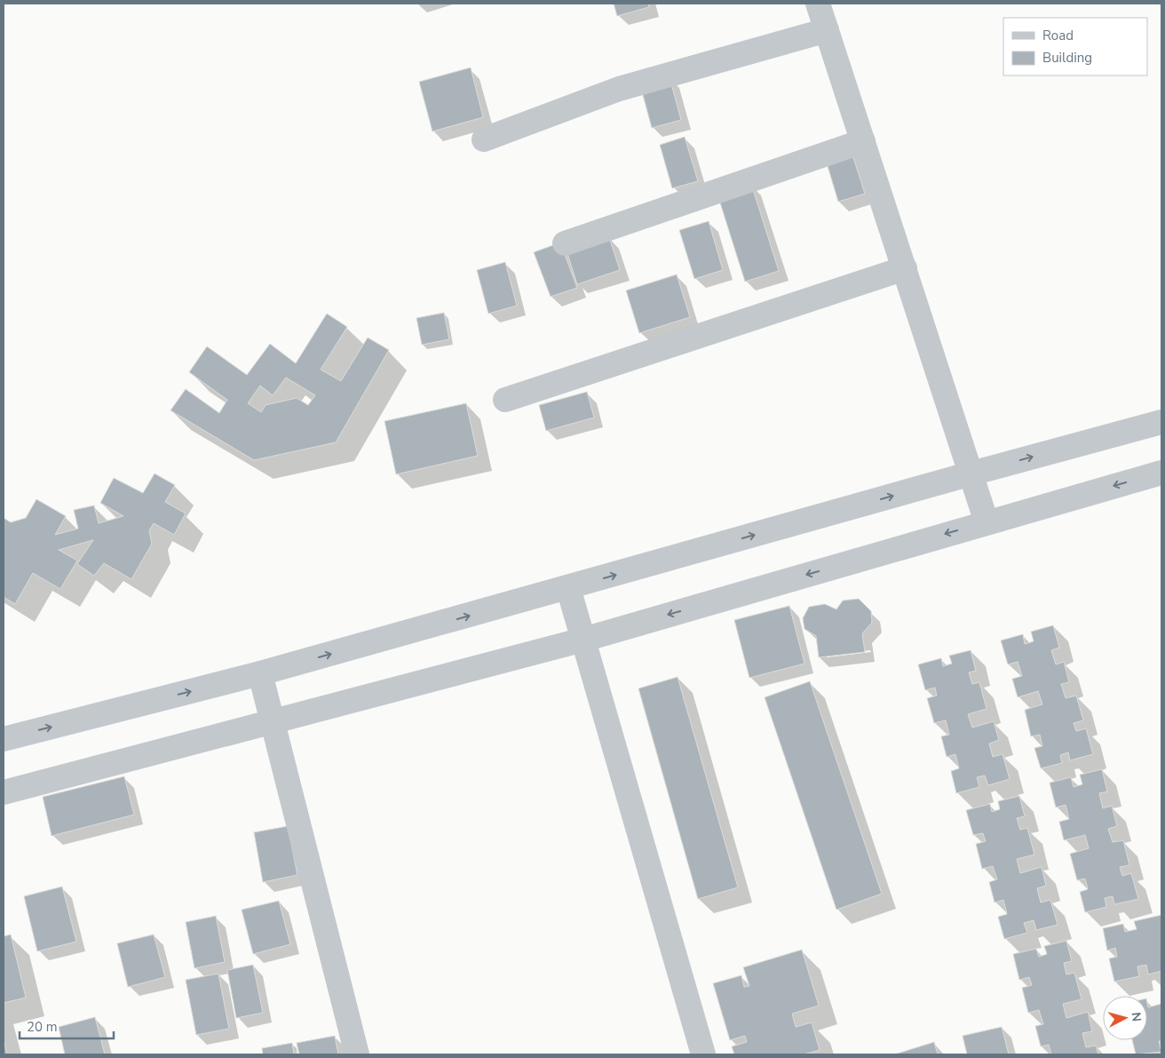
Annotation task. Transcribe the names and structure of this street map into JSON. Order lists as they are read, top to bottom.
{
  "legend": ["Road", "Building"],
  "scale_bar": "20 m",
  "north": "right"
}
